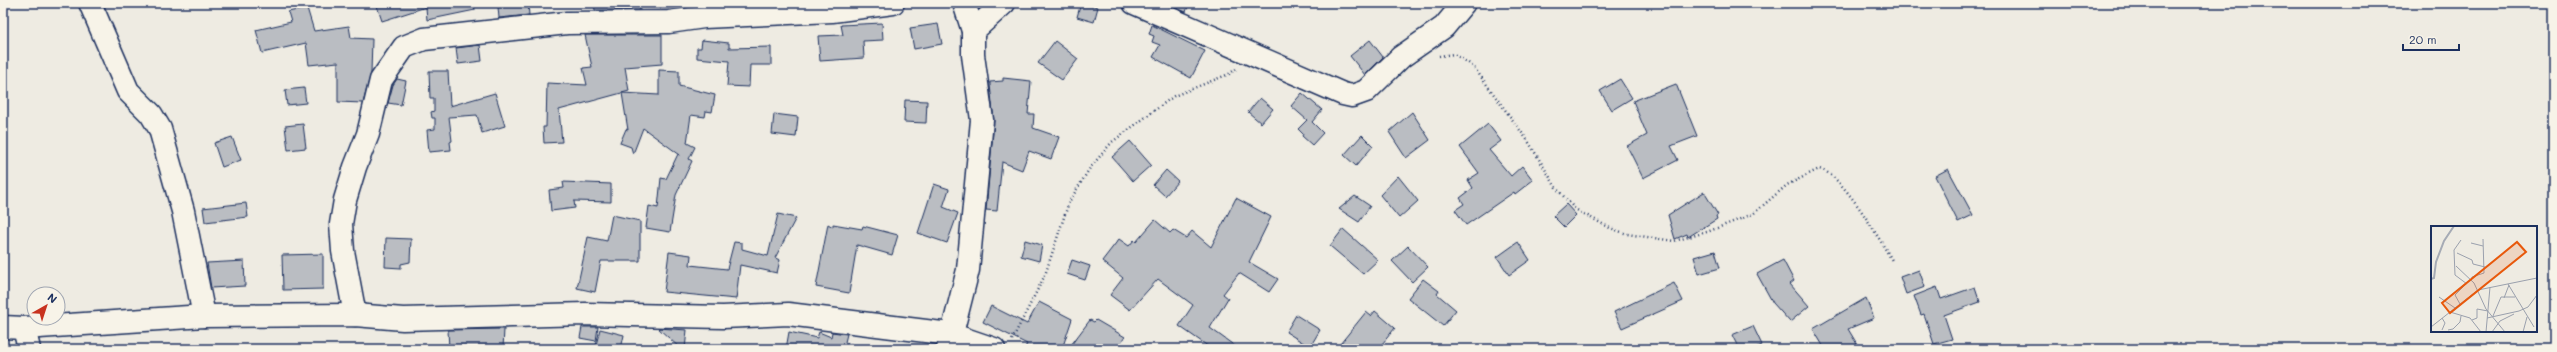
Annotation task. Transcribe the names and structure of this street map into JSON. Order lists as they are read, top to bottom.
{
  "scale_bar": "20 m",
  "north": "top right"
}
